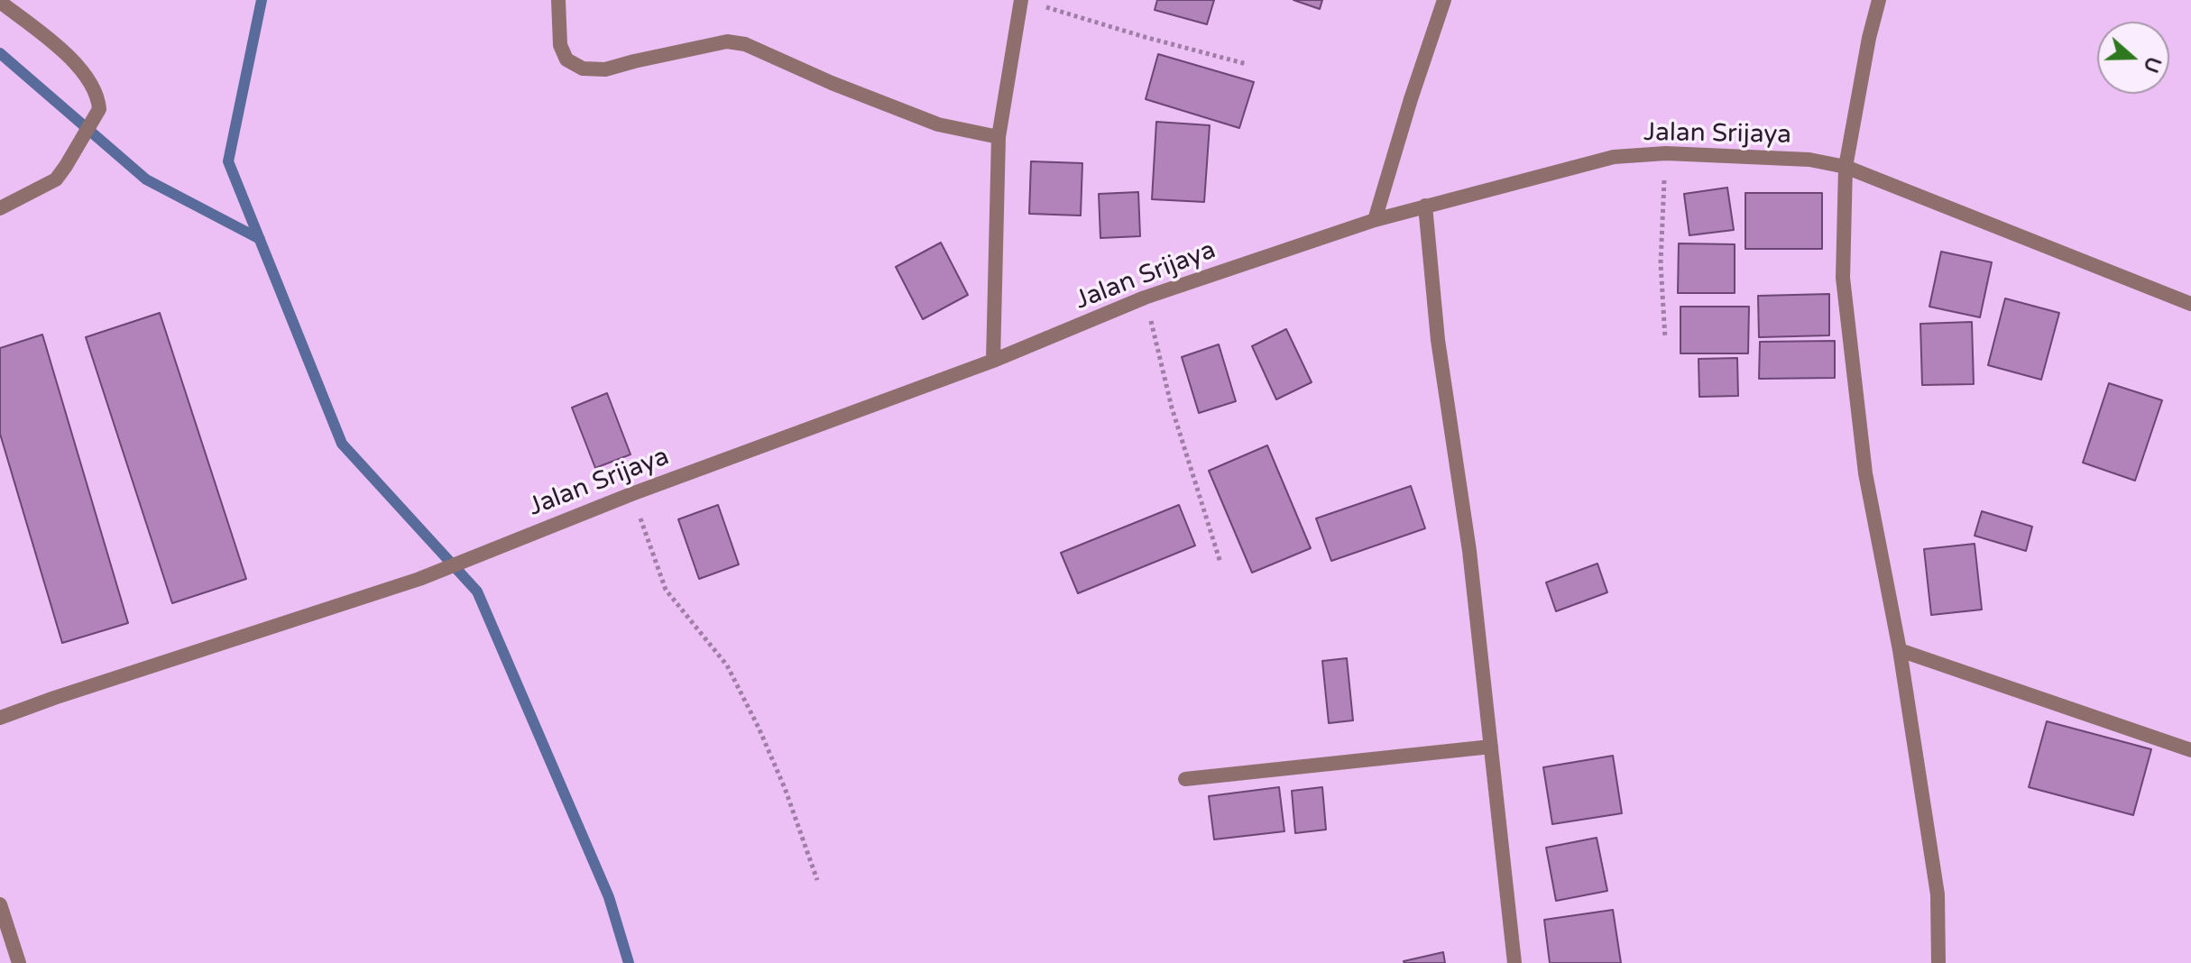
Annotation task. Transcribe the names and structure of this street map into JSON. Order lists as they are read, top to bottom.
{
  "streets": {
    "street": ["Jalan Srijaya"]
  },
  "north": "right"
}
